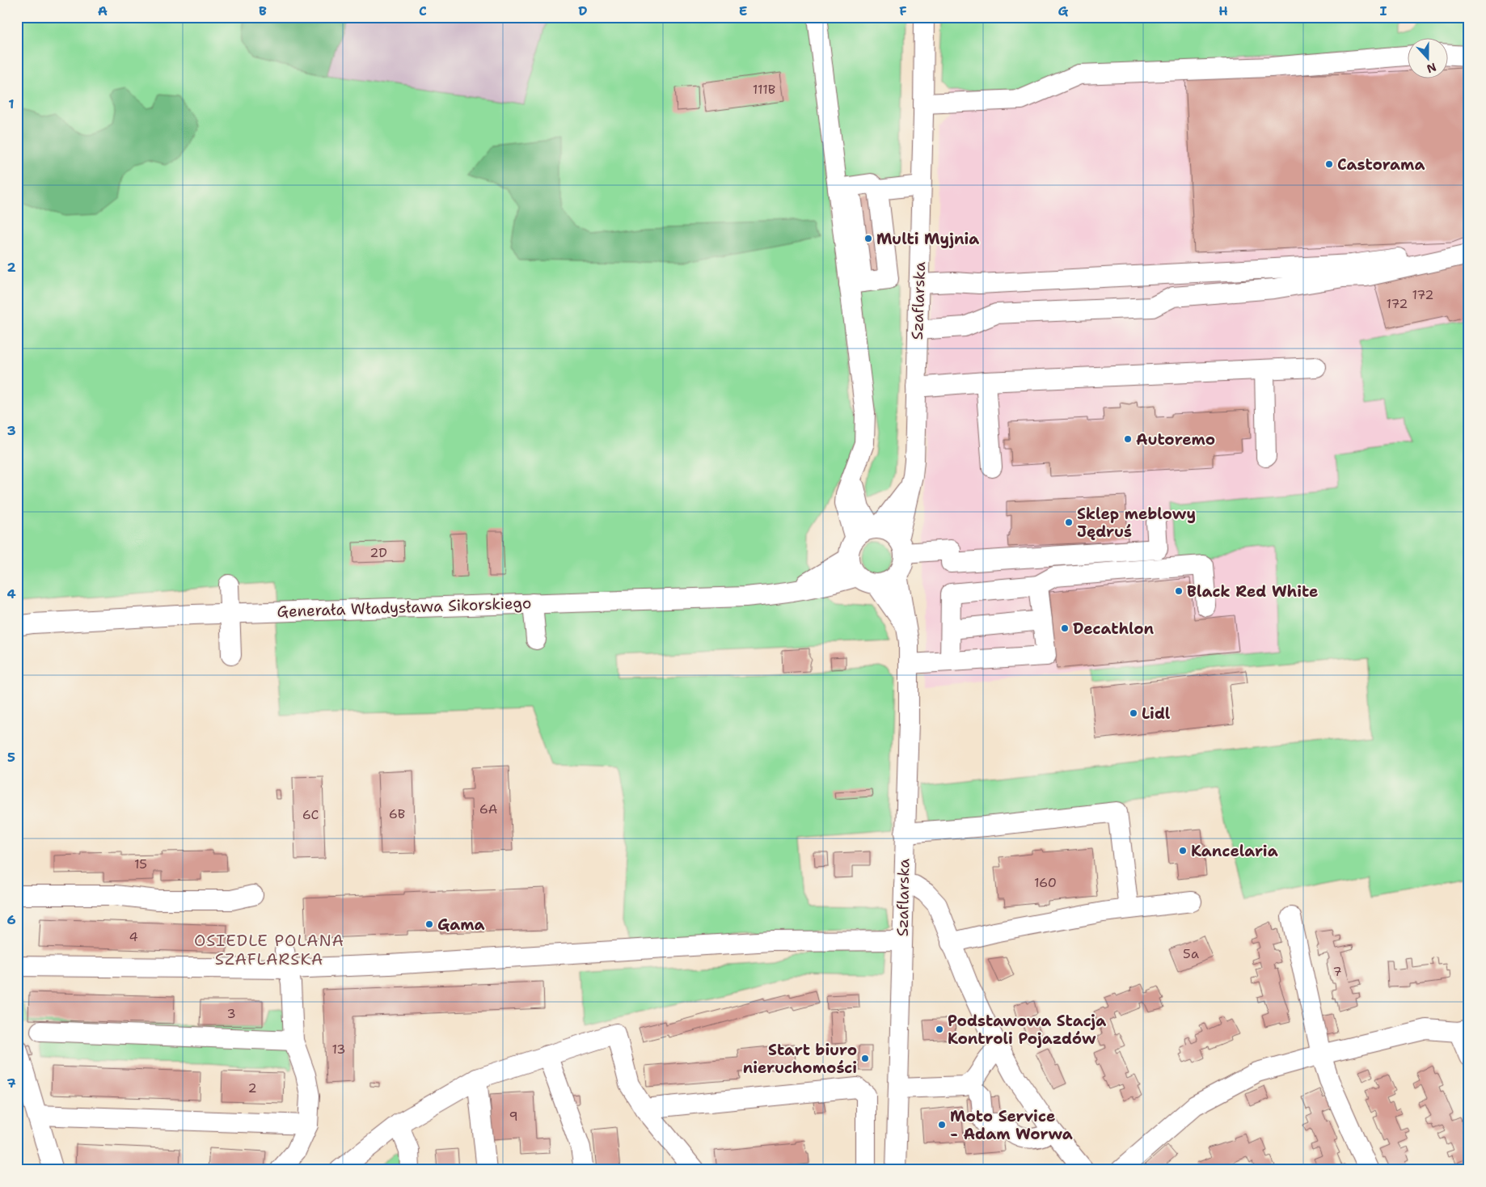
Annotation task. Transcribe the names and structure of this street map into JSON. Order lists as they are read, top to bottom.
{
  "streets": {
    "street": ["Szaflarska", "Generała Władysława Sikorskiego"]
  },
  "crossings": [
    ["Szaflarska", "Generała Władysława Sikorskiego"]
  ],
  "districts": ["OSIEDLE POLANA SZAFLARSKA"],
  "places": [
    "Castorama",
    "Multi Myjnia",
    "Autoremo",
    "Sklep meblowy Jędruś",
    "Black Red White",
    "Decathlon",
    "Lidl",
    "Kancelaria",
    "Gama",
    "Podstawowa Stacja Kontroli Pojazdów",
    "Start biuro nieruchomości",
    "Moto Service - Adam Worwa"
  ],
  "house_numbers": [
    "111B",
    "172",
    "172",
    "2D",
    "6A",
    "6B",
    "6C",
    "15",
    "160",
    "4",
    "5a",
    "7",
    "3",
    "13",
    "2",
    "9"
  ],
  "north": "bottom",
  "grid": {
    "columns": [
      "A",
      "B",
      "C",
      "D",
      "E",
      "F",
      "G",
      "H",
      "I"
    ],
    "rows": [
      "1",
      "2",
      "3",
      "4",
      "5",
      "6",
      "7"
    ]
  }
}
